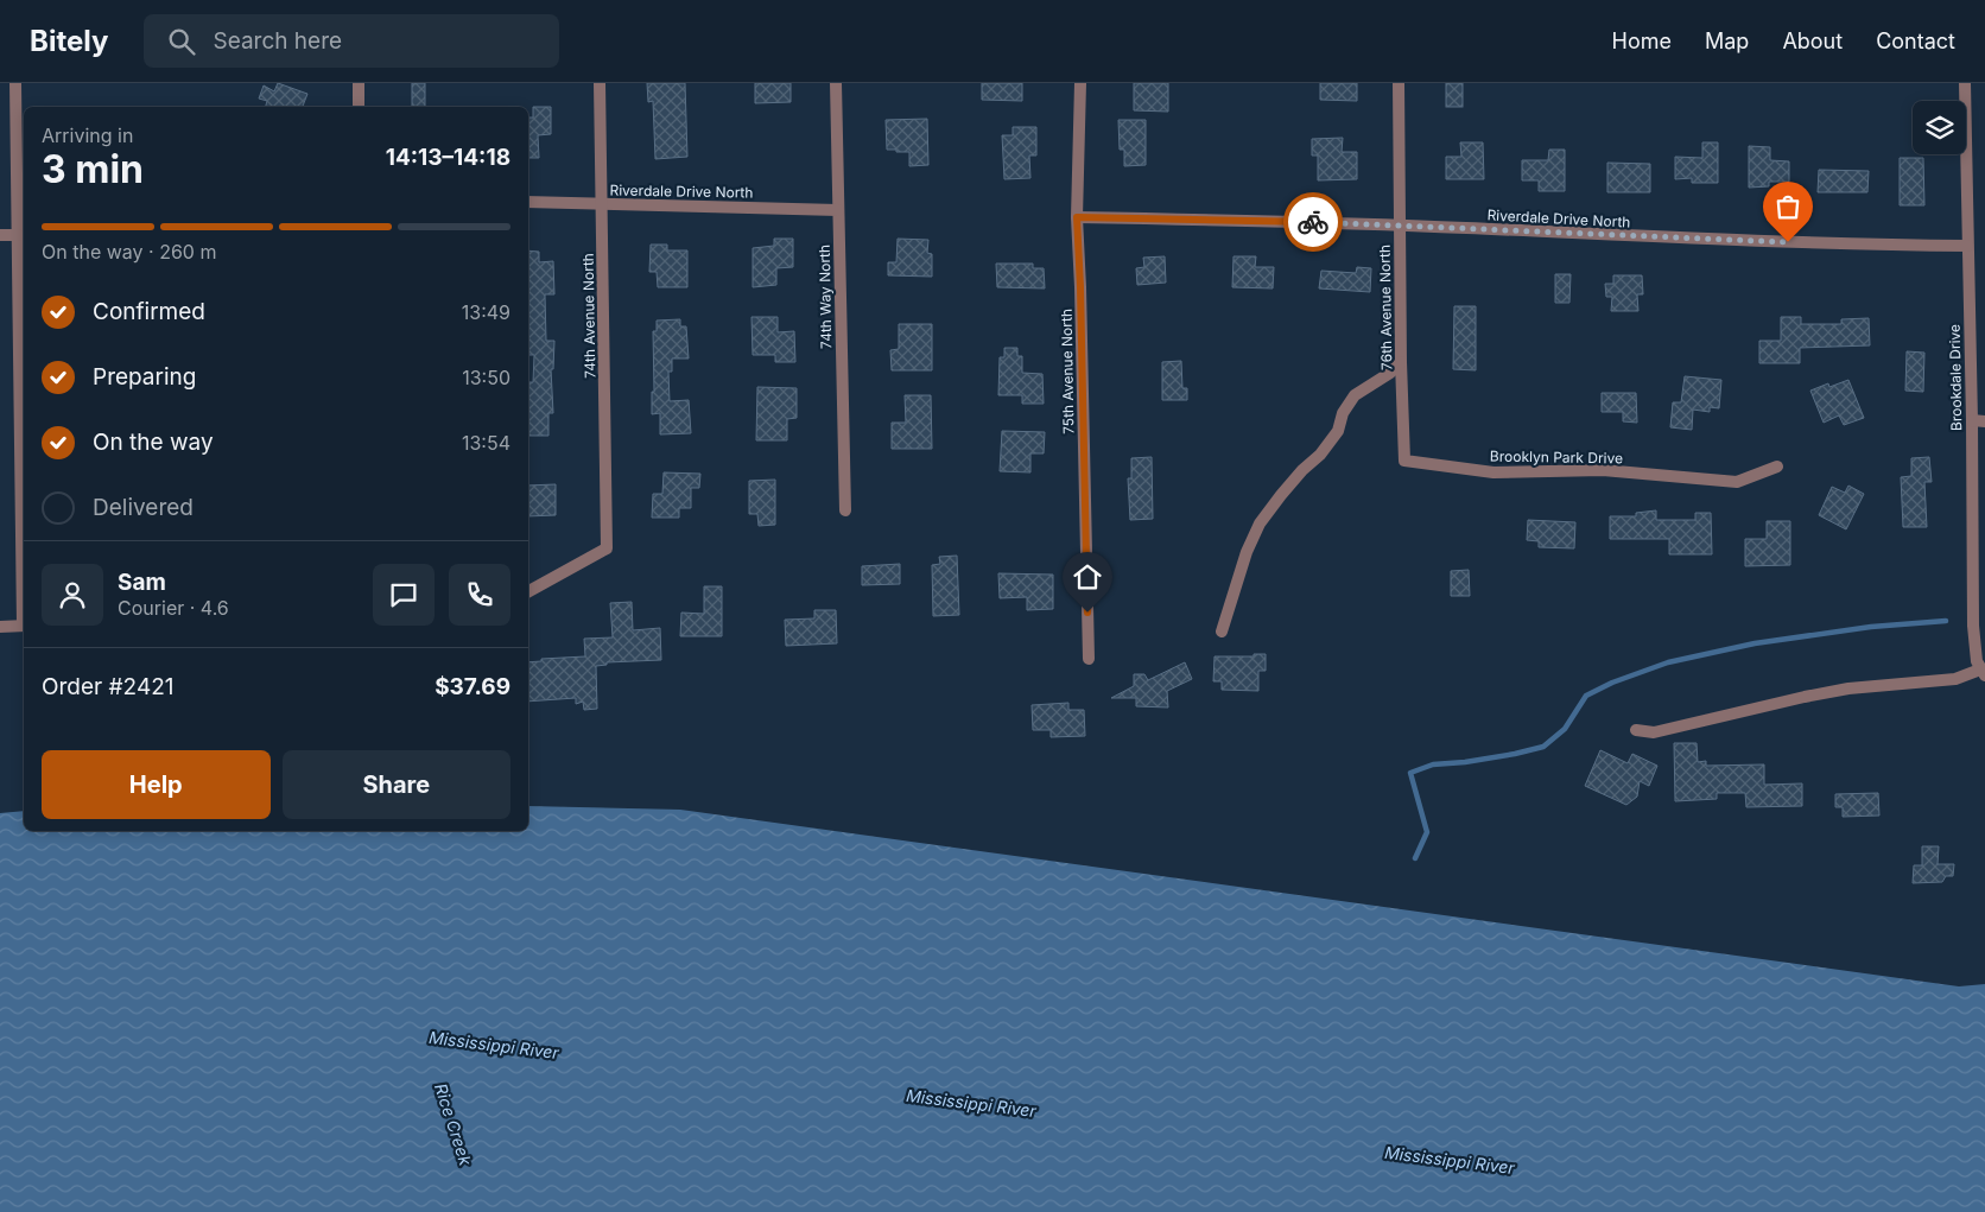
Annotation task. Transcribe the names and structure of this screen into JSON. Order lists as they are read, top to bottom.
{
  "streets": {
    "street": [
      "Riverdale Drive North",
      "74th Way North",
      "76th Avenue North",
      "74th Avenue North",
      "75th Avenue North",
      "Brookdale Drive",
      "Brooklyn Park Drive"
    ]
  },
  "crossings": [
    ["Riverdale Drive North", "74th Way North"],
    ["Riverdale Drive North", "76th Avenue North"],
    ["Riverdale Drive North", "74th Avenue North"],
    ["Riverdale Drive North", "75th Avenue North"],
    ["Riverdale Drive North", "Brookdale Drive"],
    ["76th Avenue North", "Brooklyn Park Drive"]
  ],
  "water": ["Mississippi River", "Rice Creek"],
  "page": {
    "header": "Bitely",
    "search": "Search here",
    "nav": [
      "Home",
      "Map",
      "About",
      "Contact"
    ],
    "heading": ["3 min", "Arriving in", "14:13–14:18"],
    "panel": [
      "Sam",
      "Courier · 4.6",
      "Order #2421",
      "$37.69"
    ],
    "bar": "On the way · 260 m",
    "list": [
      ["Confirmed", "13:49"],
      ["Preparing", "13:50"],
      ["On the way", "13:54"],
      "Delivered"
    ],
    "buttons": ["Help", "Share"]
  }
}
